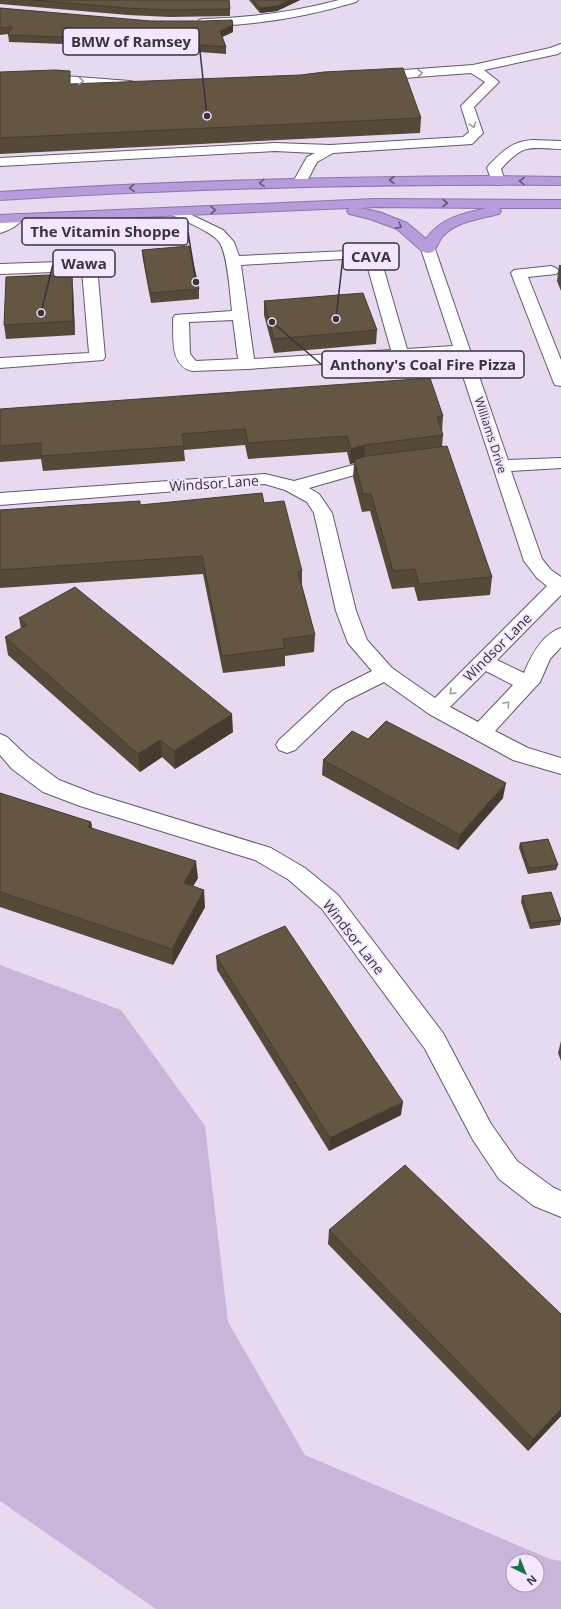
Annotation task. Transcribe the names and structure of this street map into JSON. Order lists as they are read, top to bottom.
{
  "streets": {
    "street": ["Williams Drive", "Windsor Lane"]
  },
  "crossings": [
    ["Williams Drive", "Windsor Lane"]
  ],
  "places": [
    "BMW of Ramsey",
    "The Vitamin Shoppe",
    "Wawa",
    "CAVA",
    "Anthony's Coal Fire Pizza"
  ],
  "north": "bottom right"
}
